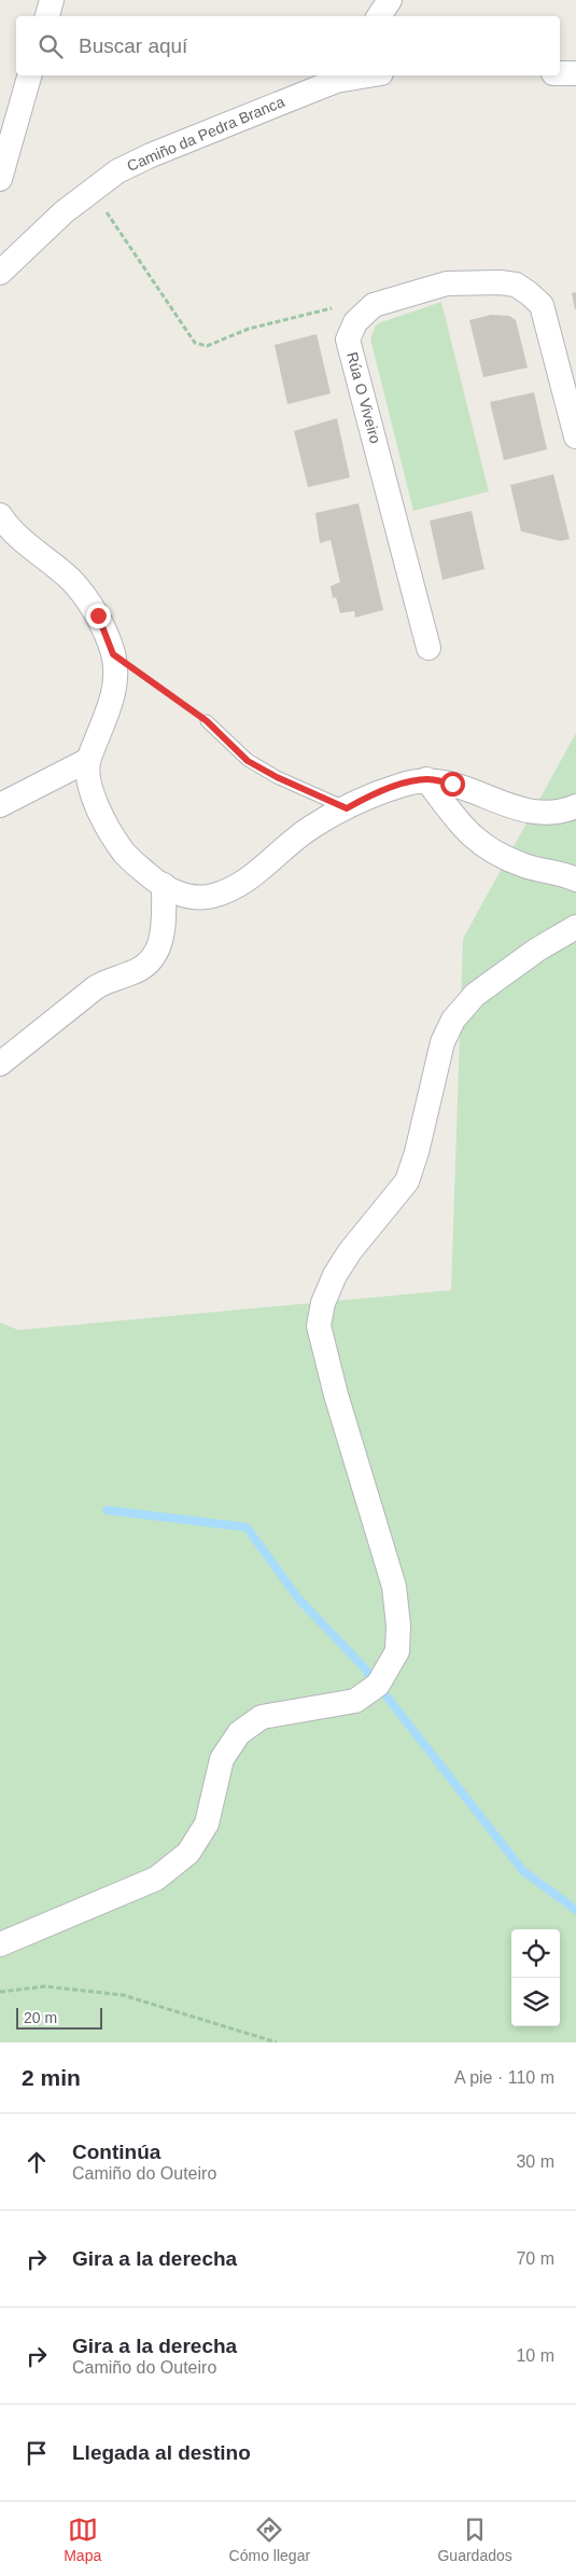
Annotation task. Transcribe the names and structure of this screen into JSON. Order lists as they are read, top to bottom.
{
  "streets": {
    "street": ["Camiño da Pedra Branca", "Rúa O Viveiro"]
  },
  "scale_bar": "20 m",
  "page": {
    "search": "Buscar aquí",
    "scale": "20 m",
    "heading": ["2 min", "A pie · 110 m"],
    "list": [
      ["Continúa", "Camiño do Outeiro", "30 m"],
      ["Gira a la derecha", "70 m"],
      ["Gira a la derecha", "Camiño do Outeiro", "10 m"],
      "Llegada al destino"
    ],
    "nav": ["Mapa", "Cómo llegar", "Guardados"]
  }
}
